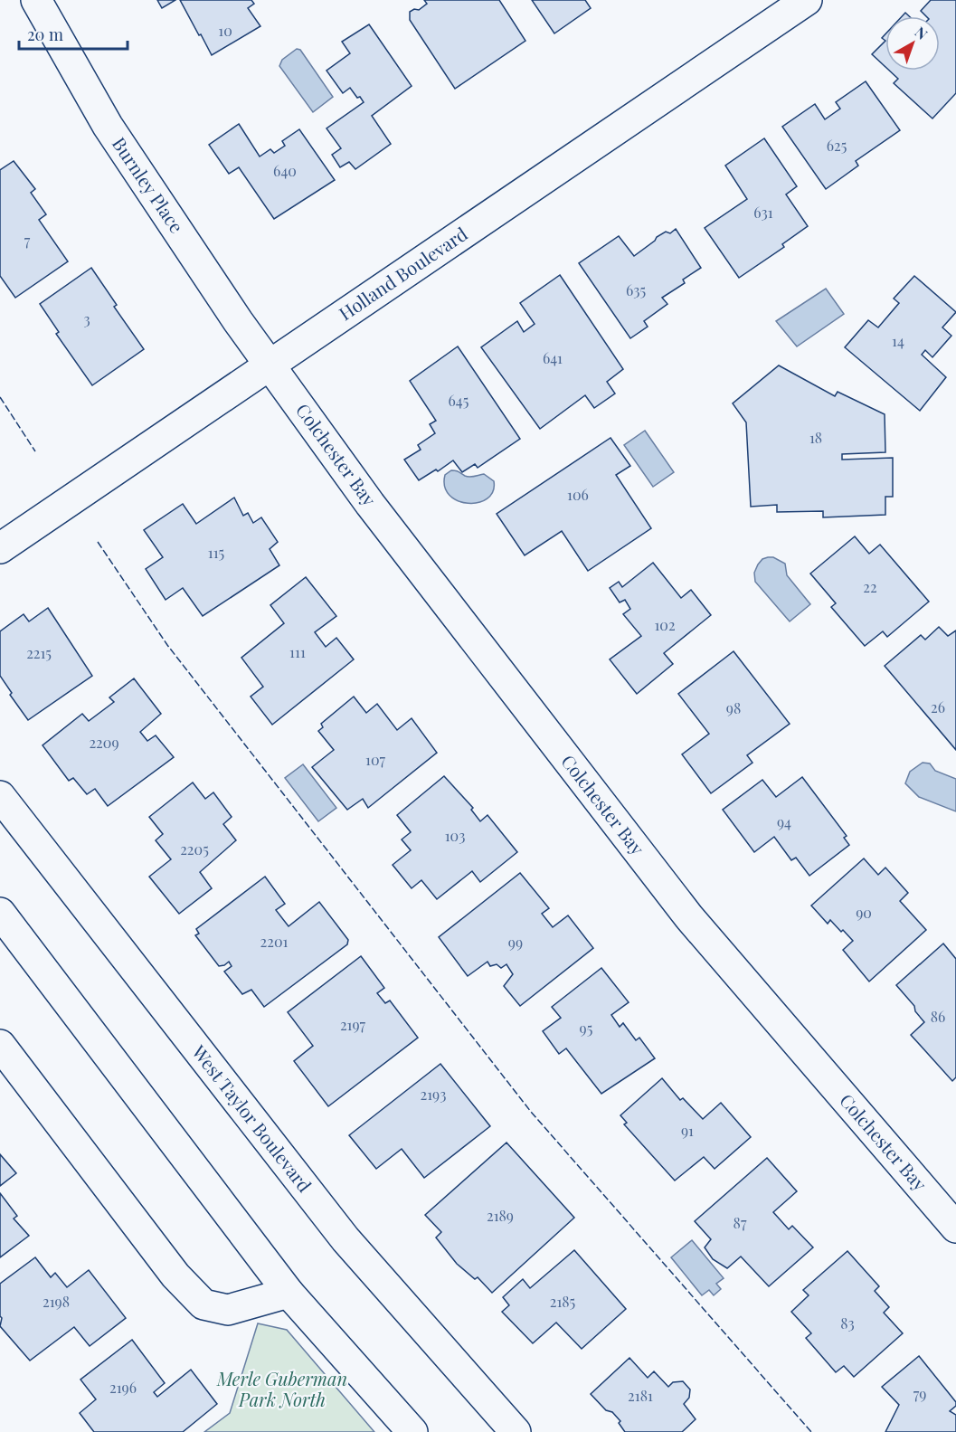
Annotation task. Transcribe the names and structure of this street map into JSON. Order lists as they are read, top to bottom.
{
  "streets": {
    "street": [
      "Burnley Place",
      "Holland Boulevard",
      "Colchester Bay",
      "West Taylor Boulevard"
    ]
  },
  "crossings": [
    ["Burnley Place", "Holland Boulevard"],
    ["Burnley Place", "Colchester Bay"],
    ["Holland Boulevard", "Colchester Bay"]
  ],
  "parks": ["Merle Guberman Park North"],
  "house_numbers": [
    "10",
    "625",
    "640",
    "631",
    "7",
    "635",
    "3",
    "14",
    "641",
    "645",
    "18",
    "106",
    "115",
    "22",
    "102",
    "111",
    "2215",
    "26",
    "98",
    "2209",
    "107",
    "94",
    "103",
    "2205",
    "90",
    "2201",
    "99",
    "86",
    "2197",
    "95",
    "2193",
    "91",
    "2189",
    "87",
    "2198",
    "2185",
    "83",
    "2196",
    "79",
    "2181"
  ],
  "scale_bar": "20 m",
  "north": "top right"
}
